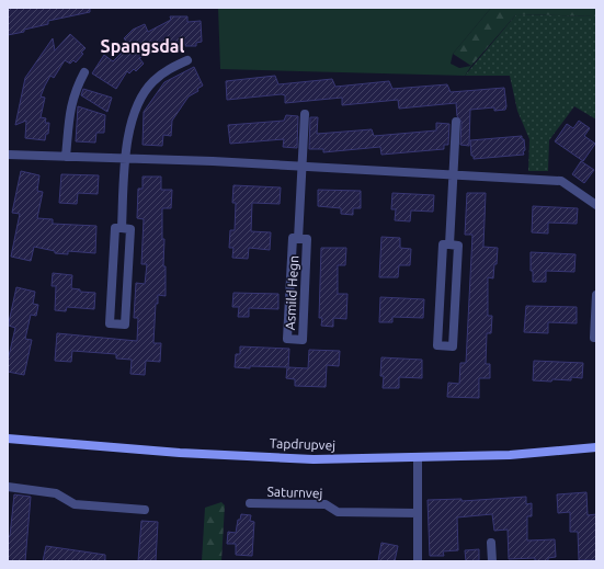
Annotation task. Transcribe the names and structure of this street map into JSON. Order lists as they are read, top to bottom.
{
  "streets": {
    "street": ["Asmild Hegn", "Tapdrupvej", "Saturnvej"]
  },
  "districts": ["Spangsdal"]
}
